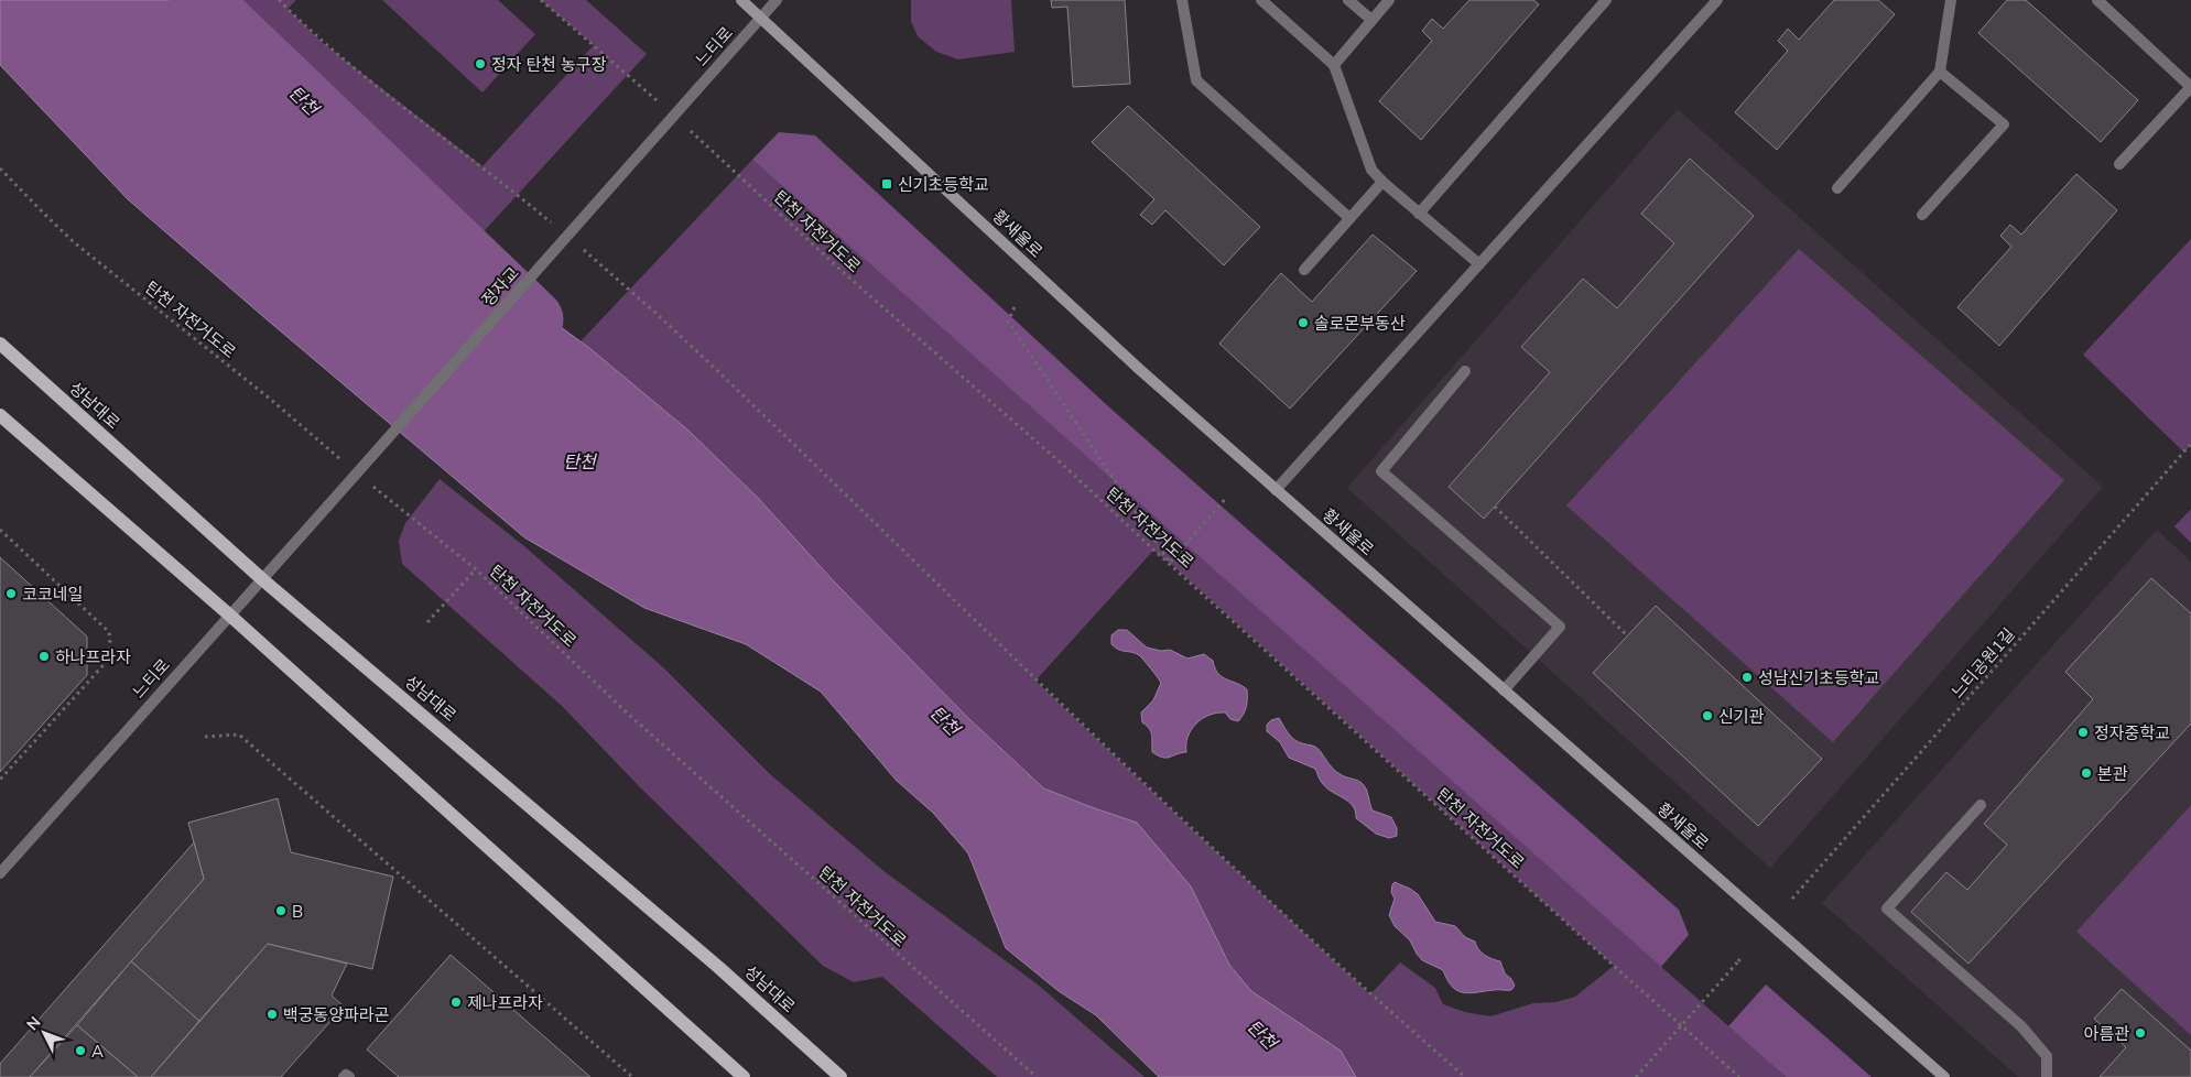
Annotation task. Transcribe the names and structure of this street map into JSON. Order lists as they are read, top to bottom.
{
  "streets": {
    "main road": ["황새울로", "성남대로"],
    "street": ["느티로", "정자교"],
    "path": ["탄천 자전거도로", "느티공원1길"]
  },
  "crossings": [
    ["느티로", "황새울로"],
    ["느티로", "정자교"],
    ["느티로", "성남대로"]
  ],
  "water": ["탄천"],
  "places": {
    "other": [
      "정자 탄천 농구장",
      "솔로몬부동산",
      "코코네일",
      "하나프라자",
      "성남신기초등학교",
      "신기관",
      "정자중학교",
      "본관",
      "B",
      "제나프라자",
      "백궁동양파라곤",
      "아름관",
      "A"
    ],
    "transit": ["신기초등학교"]
  },
  "north": "top left"
}
